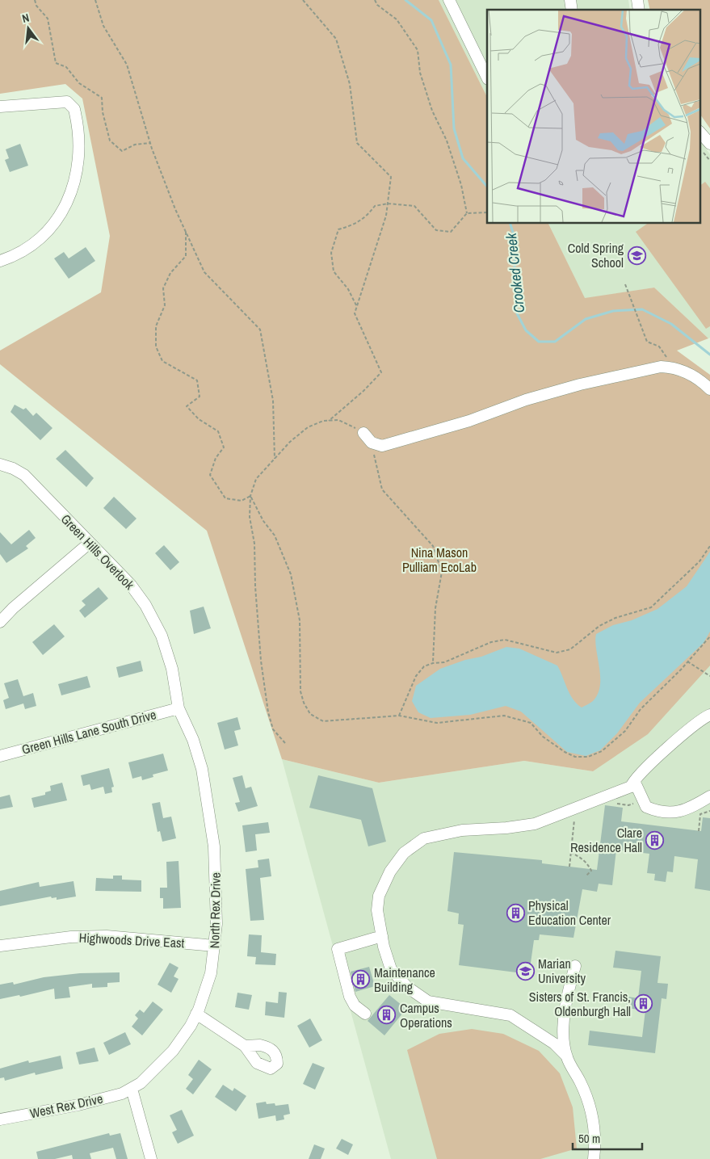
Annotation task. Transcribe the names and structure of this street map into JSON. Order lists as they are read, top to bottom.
{
  "streets": {
    "street": [
      "Green Hills Overlook",
      "Green Hills Lane South Drive",
      "North Rex Drive",
      "Highwoods Drive East",
      "West Rex Drive"
    ]
  },
  "crossings": [
    ["Green Hills Overlook", "Green Hills Lane South Drive"],
    ["Green Hills Overlook", "North Rex Drive"],
    ["Green Hills Lane South Drive", "North Rex Drive"],
    ["North Rex Drive", "Highwoods Drive East"],
    ["North Rex Drive", "West Rex Drive"]
  ],
  "water": ["Crooked Creek"],
  "parks": ["Nina Mason Pulliam EcoLab"],
  "places": {
    "school or university": ["Cold Spring School", "Marian University"],
    "building": [
      "Clare Residence Hall",
      "Physical Education Center",
      "Maintenance Building",
      "Sisters of St. Francis, Oldenburgh Hall",
      "Campus Operations"
    ]
  },
  "scale_bar": "50 m",
  "north": "top"
}
